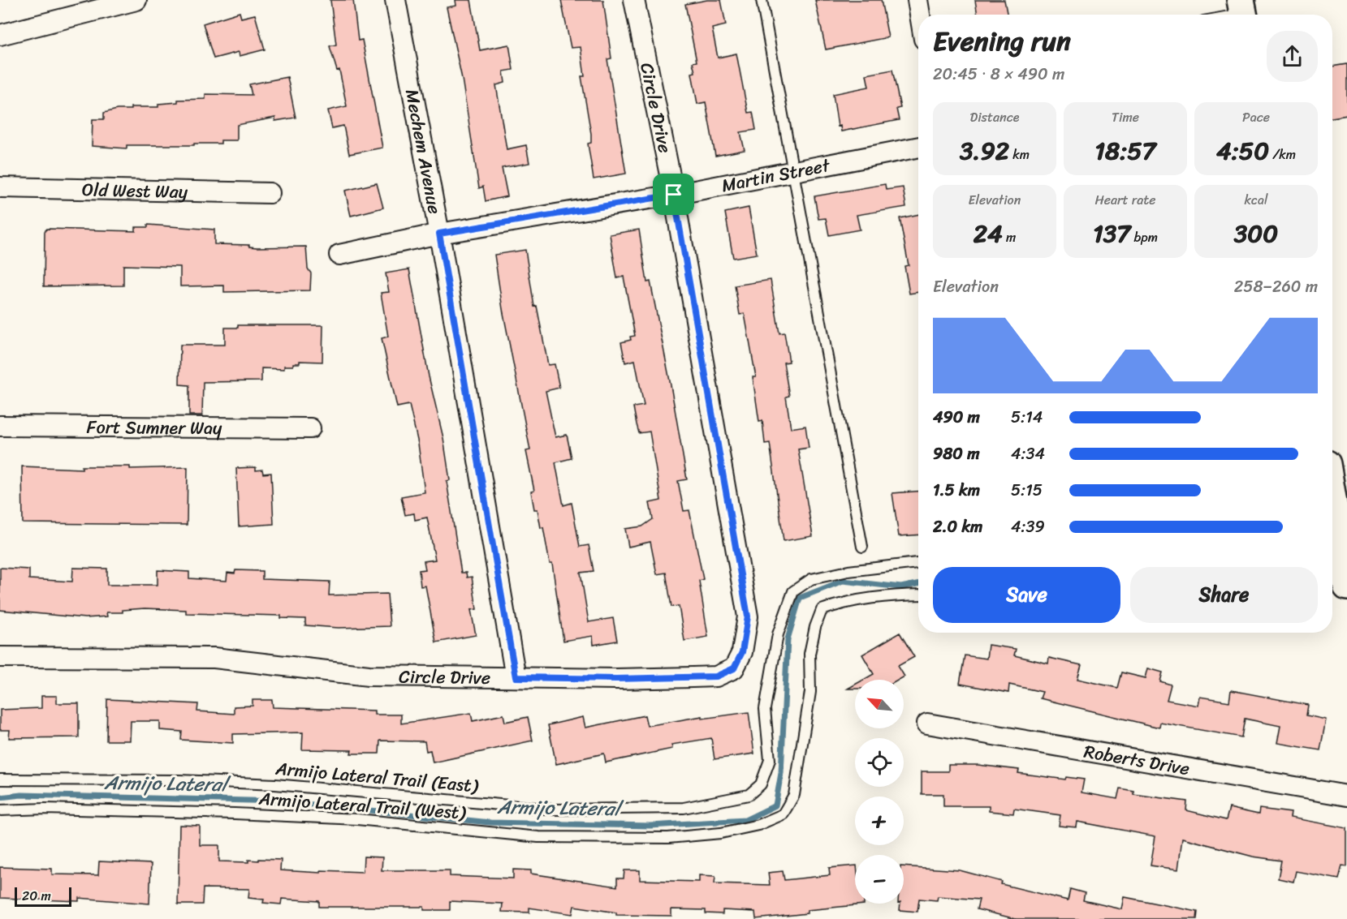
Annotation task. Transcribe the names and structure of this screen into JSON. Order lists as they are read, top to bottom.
{
  "streets": {
    "street": [
      "Circle Drive",
      "Mechem Avenue",
      "Martin Street",
      "Old West Way",
      "Fort Sumner Way",
      "Roberts Drive"
    ],
    "lane": ["Armijo Lateral Trail (East)", "Armijo Lateral Trail (West)"]
  },
  "crossings": [
    ["Circle Drive", "Mechem Avenue"],
    ["Circle Drive", "Martin Street"],
    ["Mechem Avenue", "Martin Street"]
  ],
  "water": ["Armijo Lateral"],
  "scale_bar": "20 m",
  "north": "top left",
  "page": {
    "heading": ["Evening run", "20:45 · 8 × 490 m"],
    "stats": [
      ["Distance", "3.92 km"],
      ["Time", "18:57"],
      ["Pace", "4:50 /km"],
      ["Elevation", "24 m"],
      ["Heart rate", "137 bpm"],
      ["kcal", "300"]
    ],
    "chart": ["Elevation", "258–260 m"],
    "list": [
      {
        "name": "490 m",
        "note": "5:14"
      },
      {
        "name": "980 m",
        "note": "4:34"
      },
      {
        "name": "1.5 km",
        "note": "5:15"
      },
      {
        "name": "2.0 km",
        "note": "4:39"
      }
    ],
    "buttons": ["Save", "Share"],
    "map_buttons": ["+", "−"],
    "scale": "20 m"
  }
}
